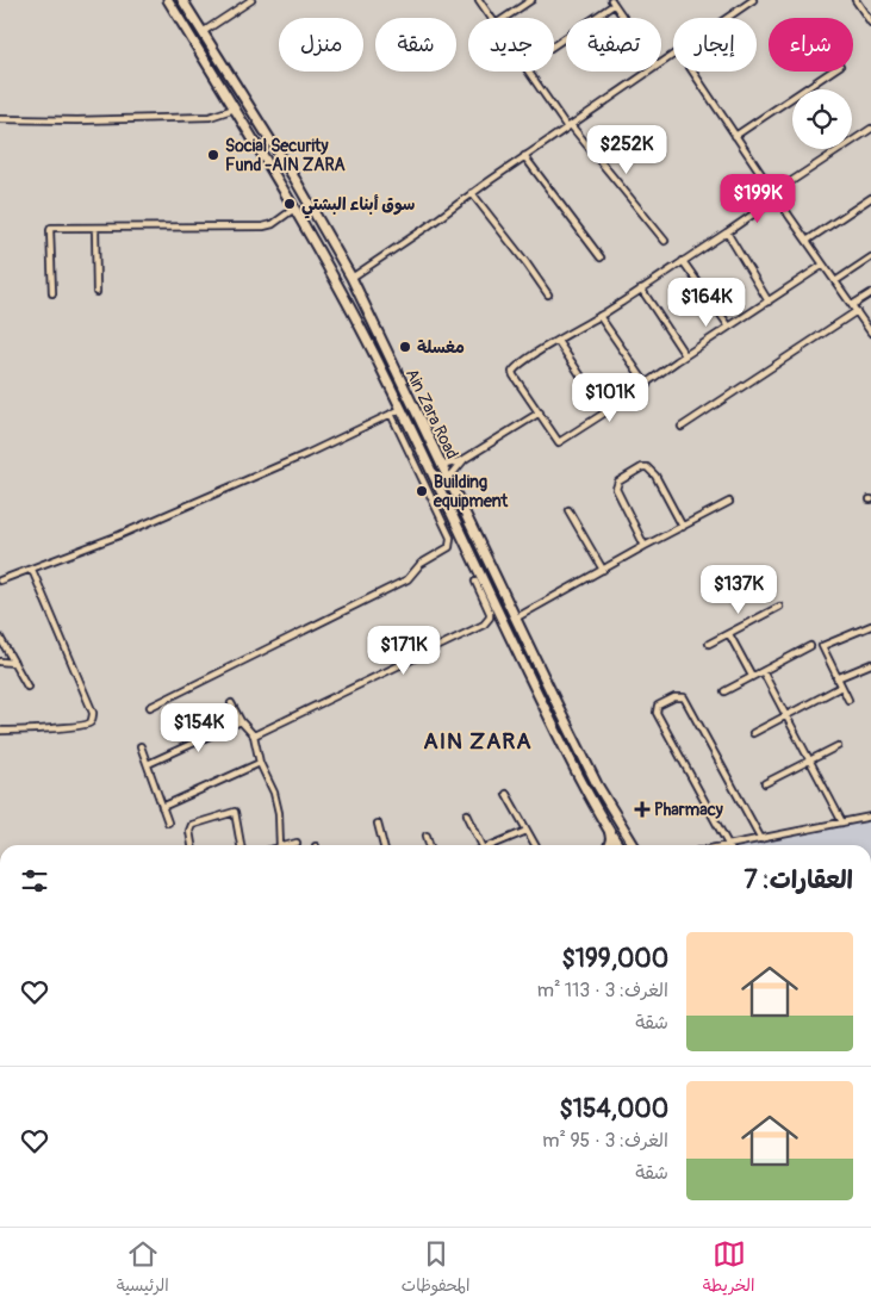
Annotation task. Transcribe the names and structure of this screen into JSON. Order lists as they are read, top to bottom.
{
  "streets": {
    "main road": ["Ain Zara Road"]
  },
  "districts": ["AIN ZARA"],
  "places": {
    "other": [
      "Social Security Fund -AIN ZARA",
      "سوق أبناء البشتي",
      "مغسلة",
      "Building equipment"
    ],
    "health": ["Pharmacy"]
  },
  "page": {
    "chip": [
      "شراء",
      "إيجار",
      "تصفية",
      "جديد",
      "شقة",
      "منزل"
    ],
    "price": [
      "$252K",
      "$199K",
      "$164K",
      "$101K",
      "$137K",
      "$171K",
      "$154K"
    ],
    "heading": "العقارات: 7",
    "list": [
      {
        "name": "$199,000",
        "note": "الغرف: 3 · 113 m² · شقة"
      },
      {
        "name": "$154,000",
        "note": "الغرف: 3 · 95 m² · شقة"
      }
    ],
    "tabs": ["الخريطة", "المحفوظات", "الرئيسية"]
  }
}
